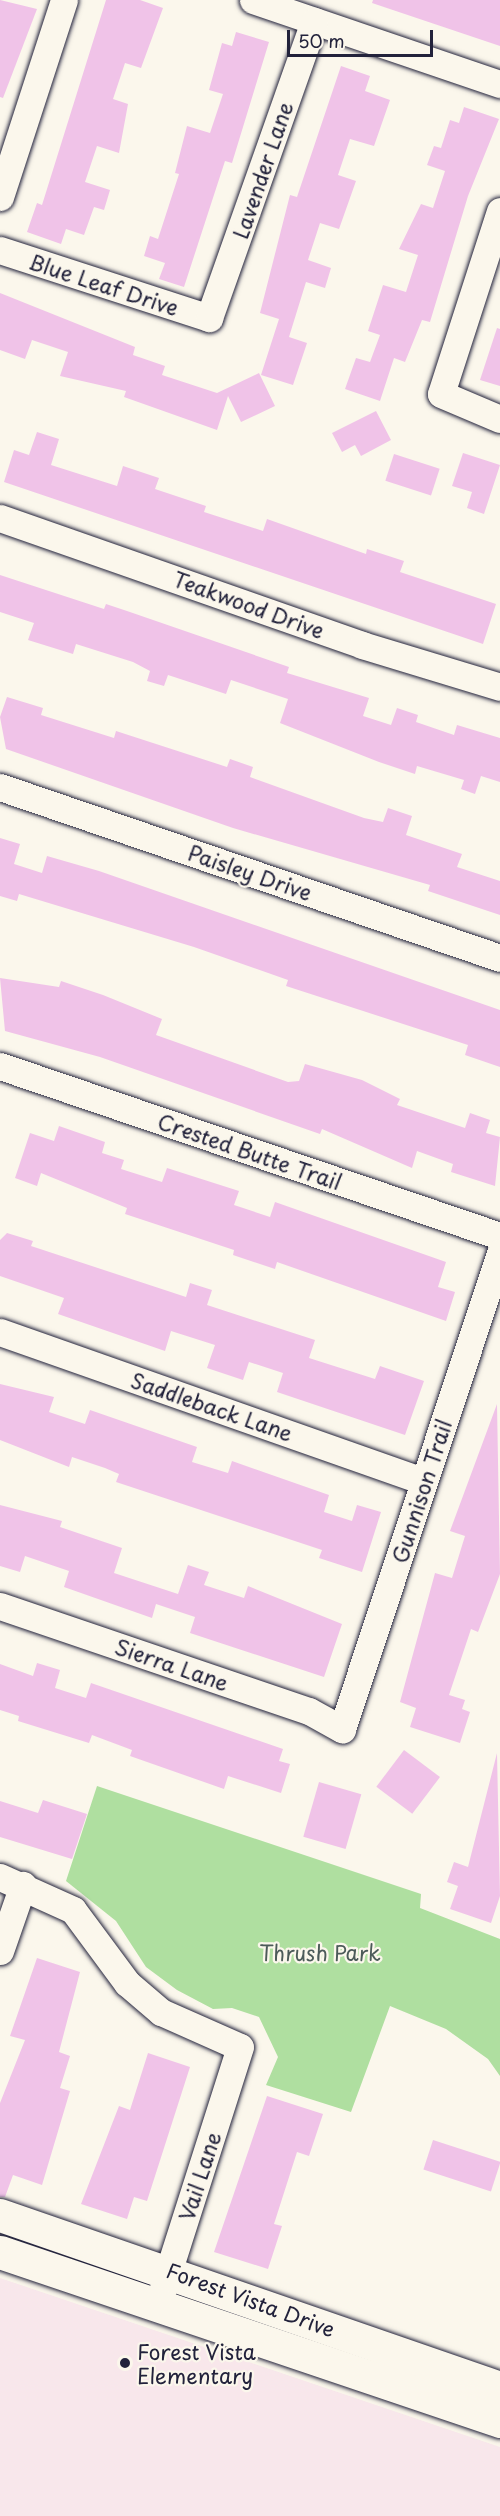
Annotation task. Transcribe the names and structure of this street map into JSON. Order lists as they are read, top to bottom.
{
  "streets": {
    "main road": ["Forest Vista Drive"],
    "street": [
      "Lavender Lane",
      "Blue Leaf Drive",
      "Teakwood Drive",
      "Paisley Drive",
      "Crested Butte Trail",
      "Saddleback Lane",
      "Gunnison Trail",
      "Sierra Lane",
      "Vail Lane"
    ]
  },
  "crossings": [
    ["Lavender Lane", "Blue Leaf Drive"],
    ["Saddleback Lane", "Gunnison Trail"],
    ["Gunnison Trail", "Sierra Lane"],
    ["Vail Lane", "Forest Vista Drive"]
  ],
  "parks": ["Thrush Park"],
  "places": ["Forest Vista Elementary"],
  "scale_bar": "50 m"
}
